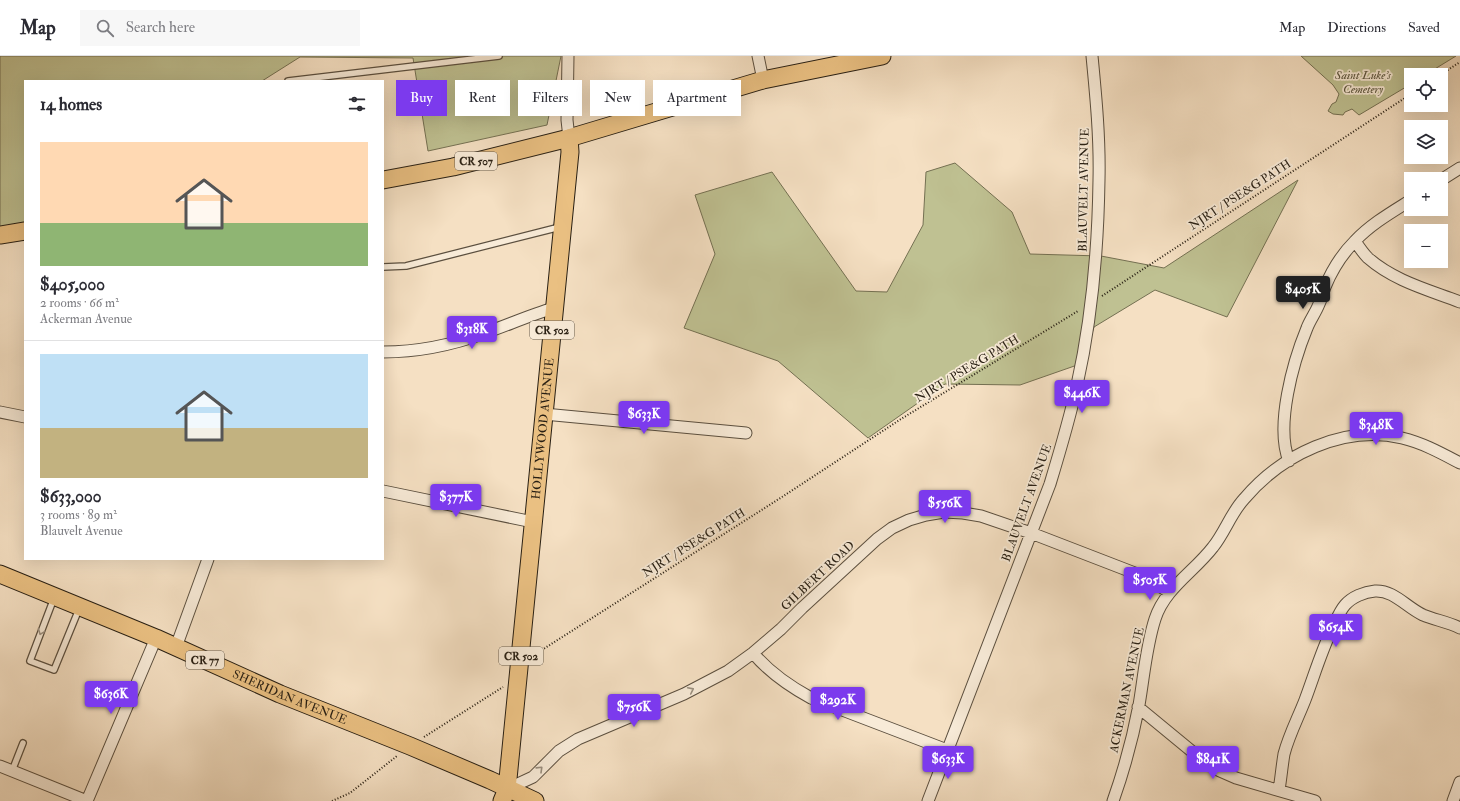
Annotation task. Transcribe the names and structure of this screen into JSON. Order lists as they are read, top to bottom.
{
  "streets": {
    "main road": [
      "CR 507",
      "CR 502",
      "HOLLYWOOD AVENUE",
      "CR 77",
      "SHERIDAN AVENUE"
    ],
    "street": ["BLAUVELT AVENUE", "GILBERT ROAD", "ACKERMAN AVENUE"],
    "path": ["NJRT / PSE&G PATH"]
  },
  "crossings": [
    ["CR 507", "HOLLYWOOD AVENUE"],
    ["BLAUVELT AVENUE", "NJRT / PSE&G PATH"],
    ["BLAUVELT AVENUE", "GILBERT ROAD"],
    ["HOLLYWOOD AVENUE", "GILBERT ROAD"],
    ["HOLLYWOOD AVENUE", "SHERIDAN AVENUE"],
    ["GILBERT ROAD", "ACKERMAN AVENUE"],
    ["GILBERT ROAD", "SHERIDAN AVENUE"]
  ],
  "one_way": ["GILBERT ROAD"],
  "parks": ["Saint Luke's Cemetery"],
  "page": {
    "header": "Map",
    "search": "Search here",
    "nav": ["Map", "Directions", "Saved"],
    "map_buttons": ["+", "−"],
    "chip": [
      "Buy",
      "Rent",
      "Filters",
      "New",
      "Apartment"
    ],
    "heading": "14 homes",
    "list": [
      {
        "name": "$405,000",
        "note": "2 rooms · 66 m² · Ackerman Avenue"
      },
      {
        "name": "$633,000",
        "note": "3 rooms · 89 m² · Blauvelt Avenue"
      }
    ],
    "price": [
      "$405K",
      "$318K",
      "$446K",
      "$633K",
      "$348K",
      "$377K",
      "$556K",
      "$505K",
      "$654K",
      "$636K",
      "$292K",
      "$756K",
      "$633K",
      "$841K"
    ]
  }
}
